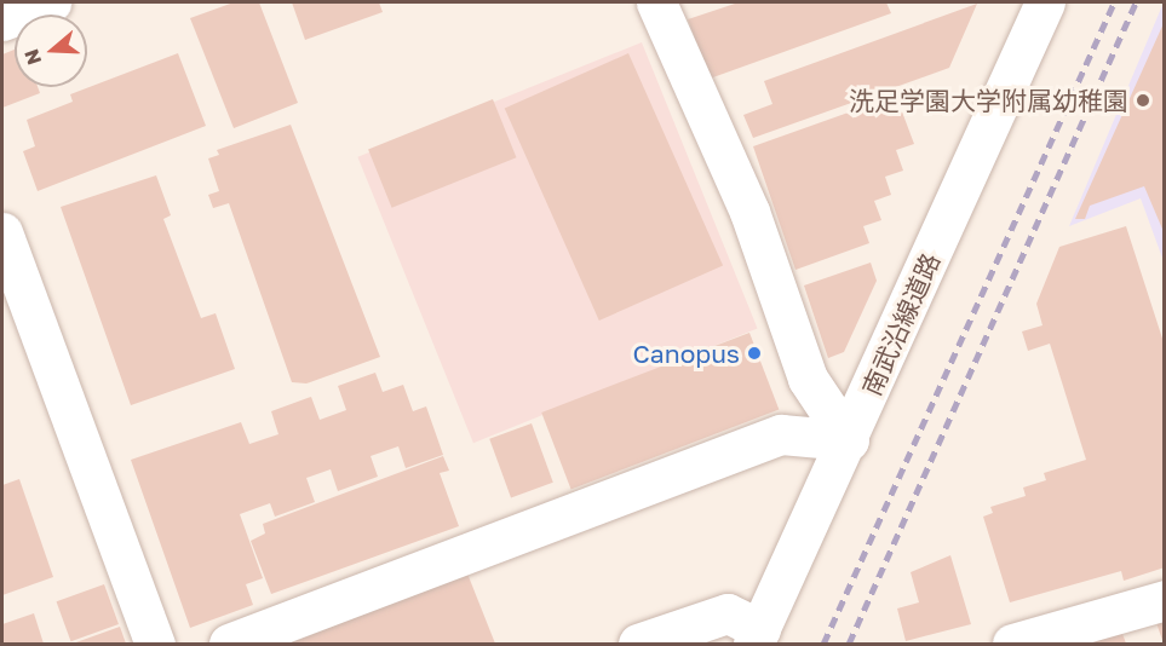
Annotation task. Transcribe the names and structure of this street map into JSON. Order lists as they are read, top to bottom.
{
  "streets": {
    "street": ["南武沿線道路"]
  },
  "places": ["洗足学園大学附属幼稚園", "Canopus"],
  "north": "left"
}
